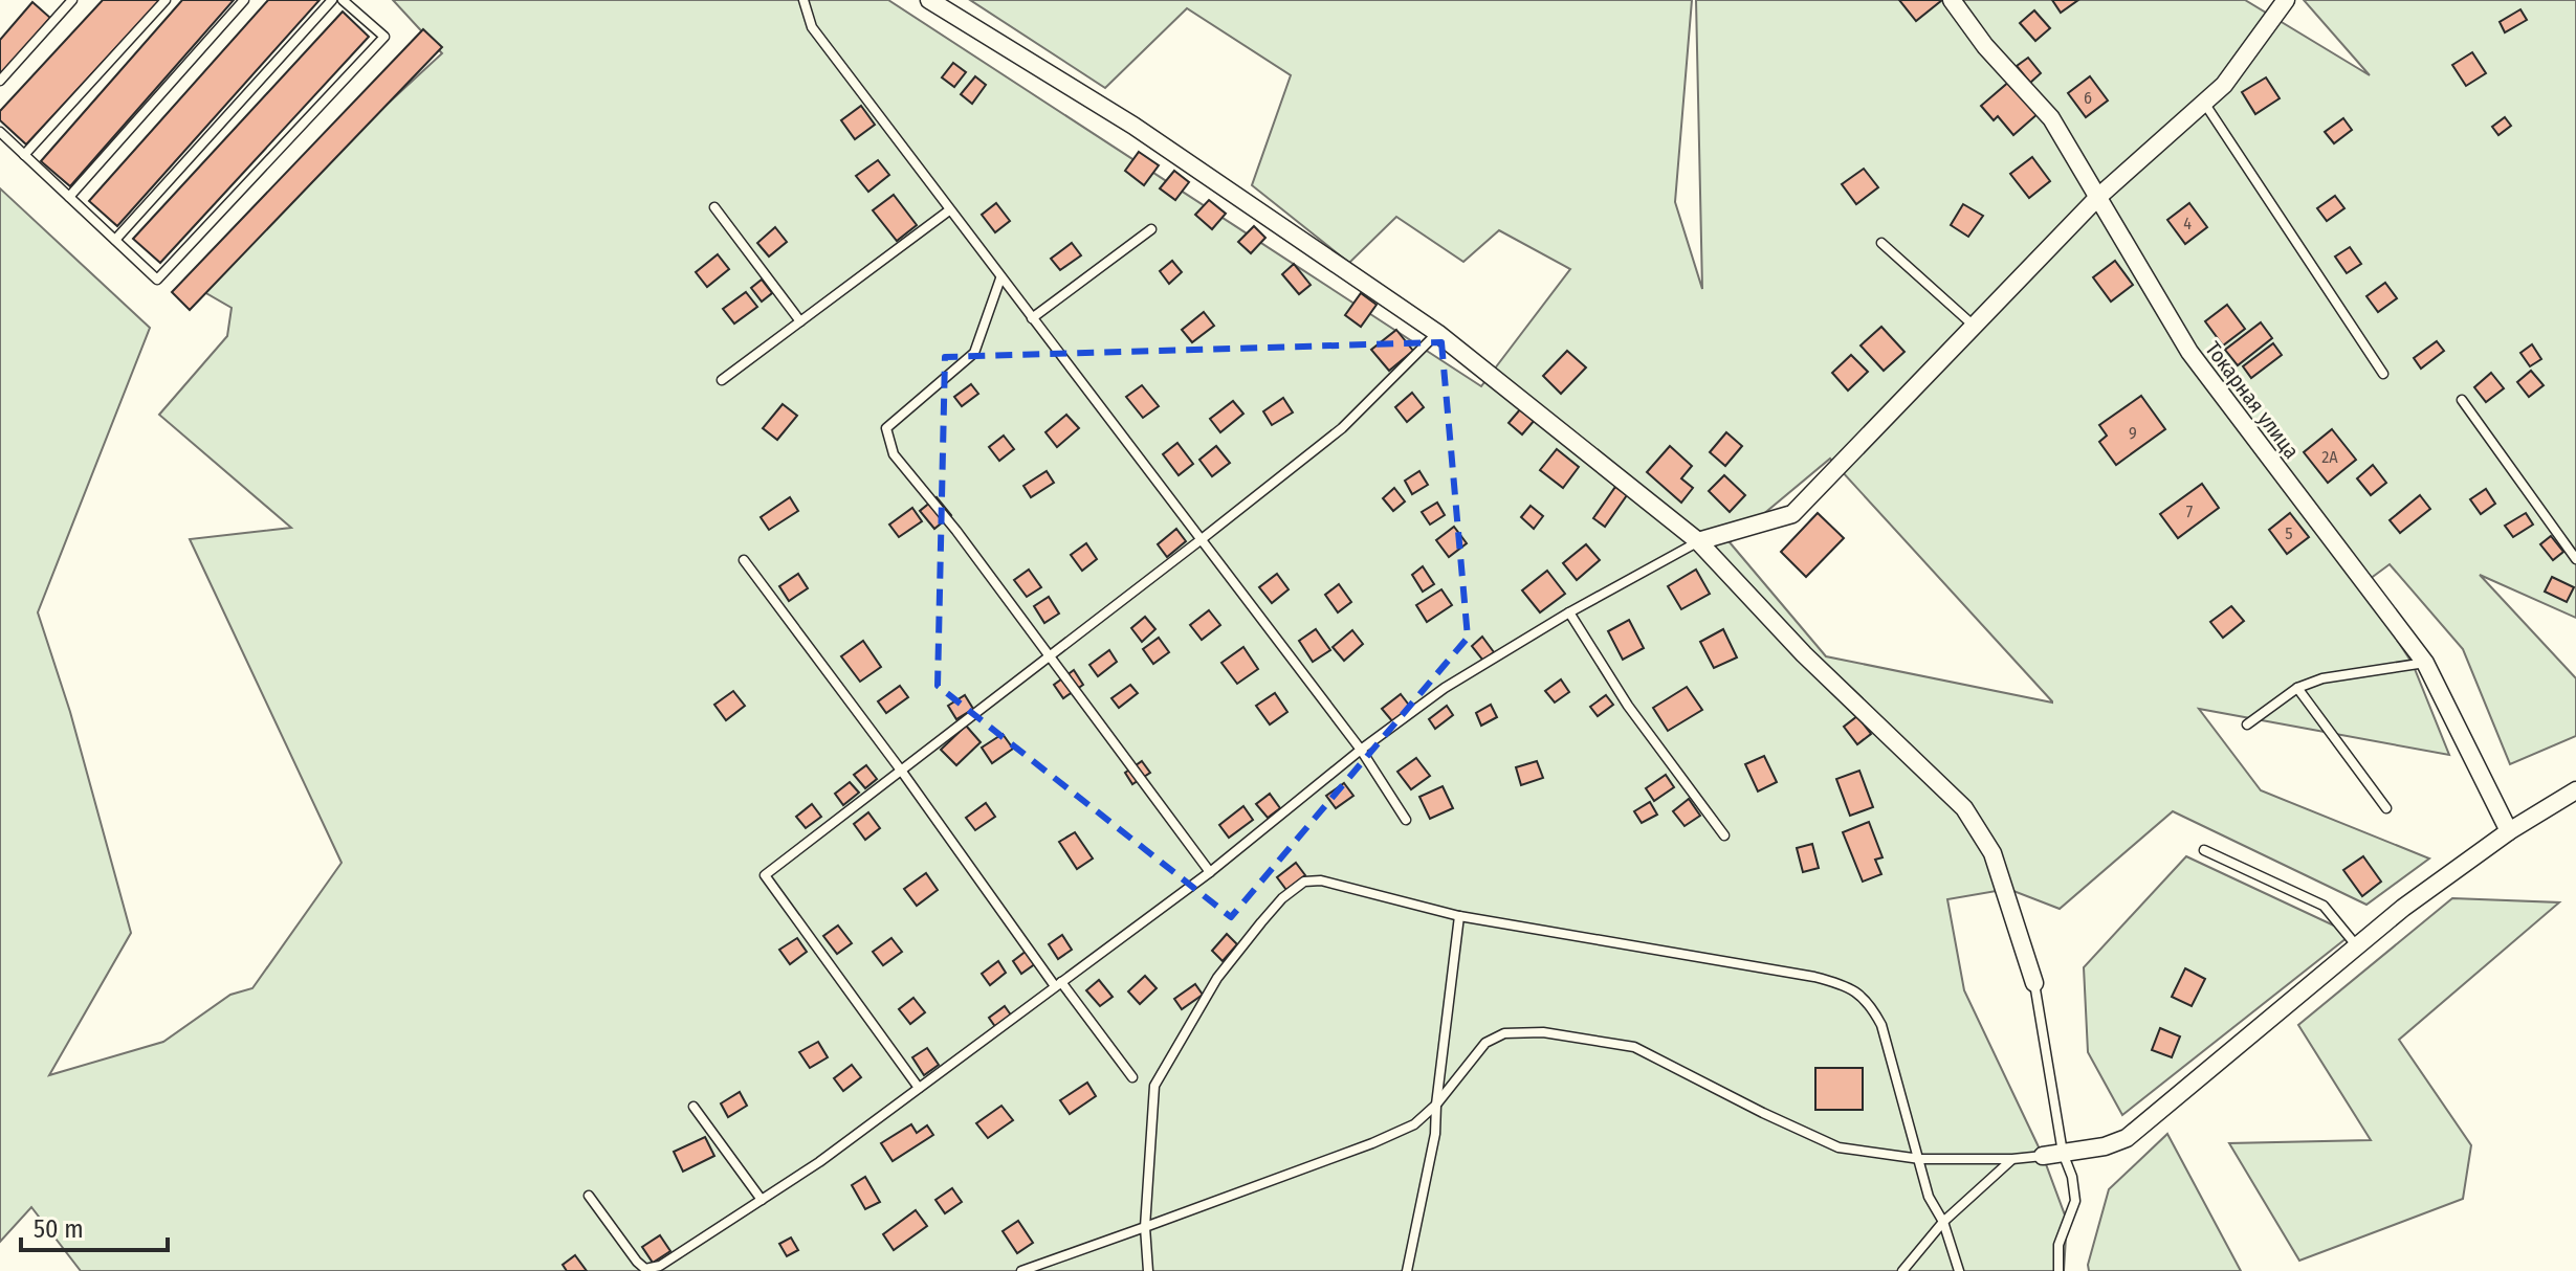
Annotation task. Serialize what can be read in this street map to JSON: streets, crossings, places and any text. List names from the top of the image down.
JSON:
{
  "streets": {
    "street": ["Токарная улица"]
  },
  "house_numbers": [
    "6",
    "4",
    "9",
    "2А",
    "7",
    "5"
  ],
  "scale_bar": "50 m"
}
